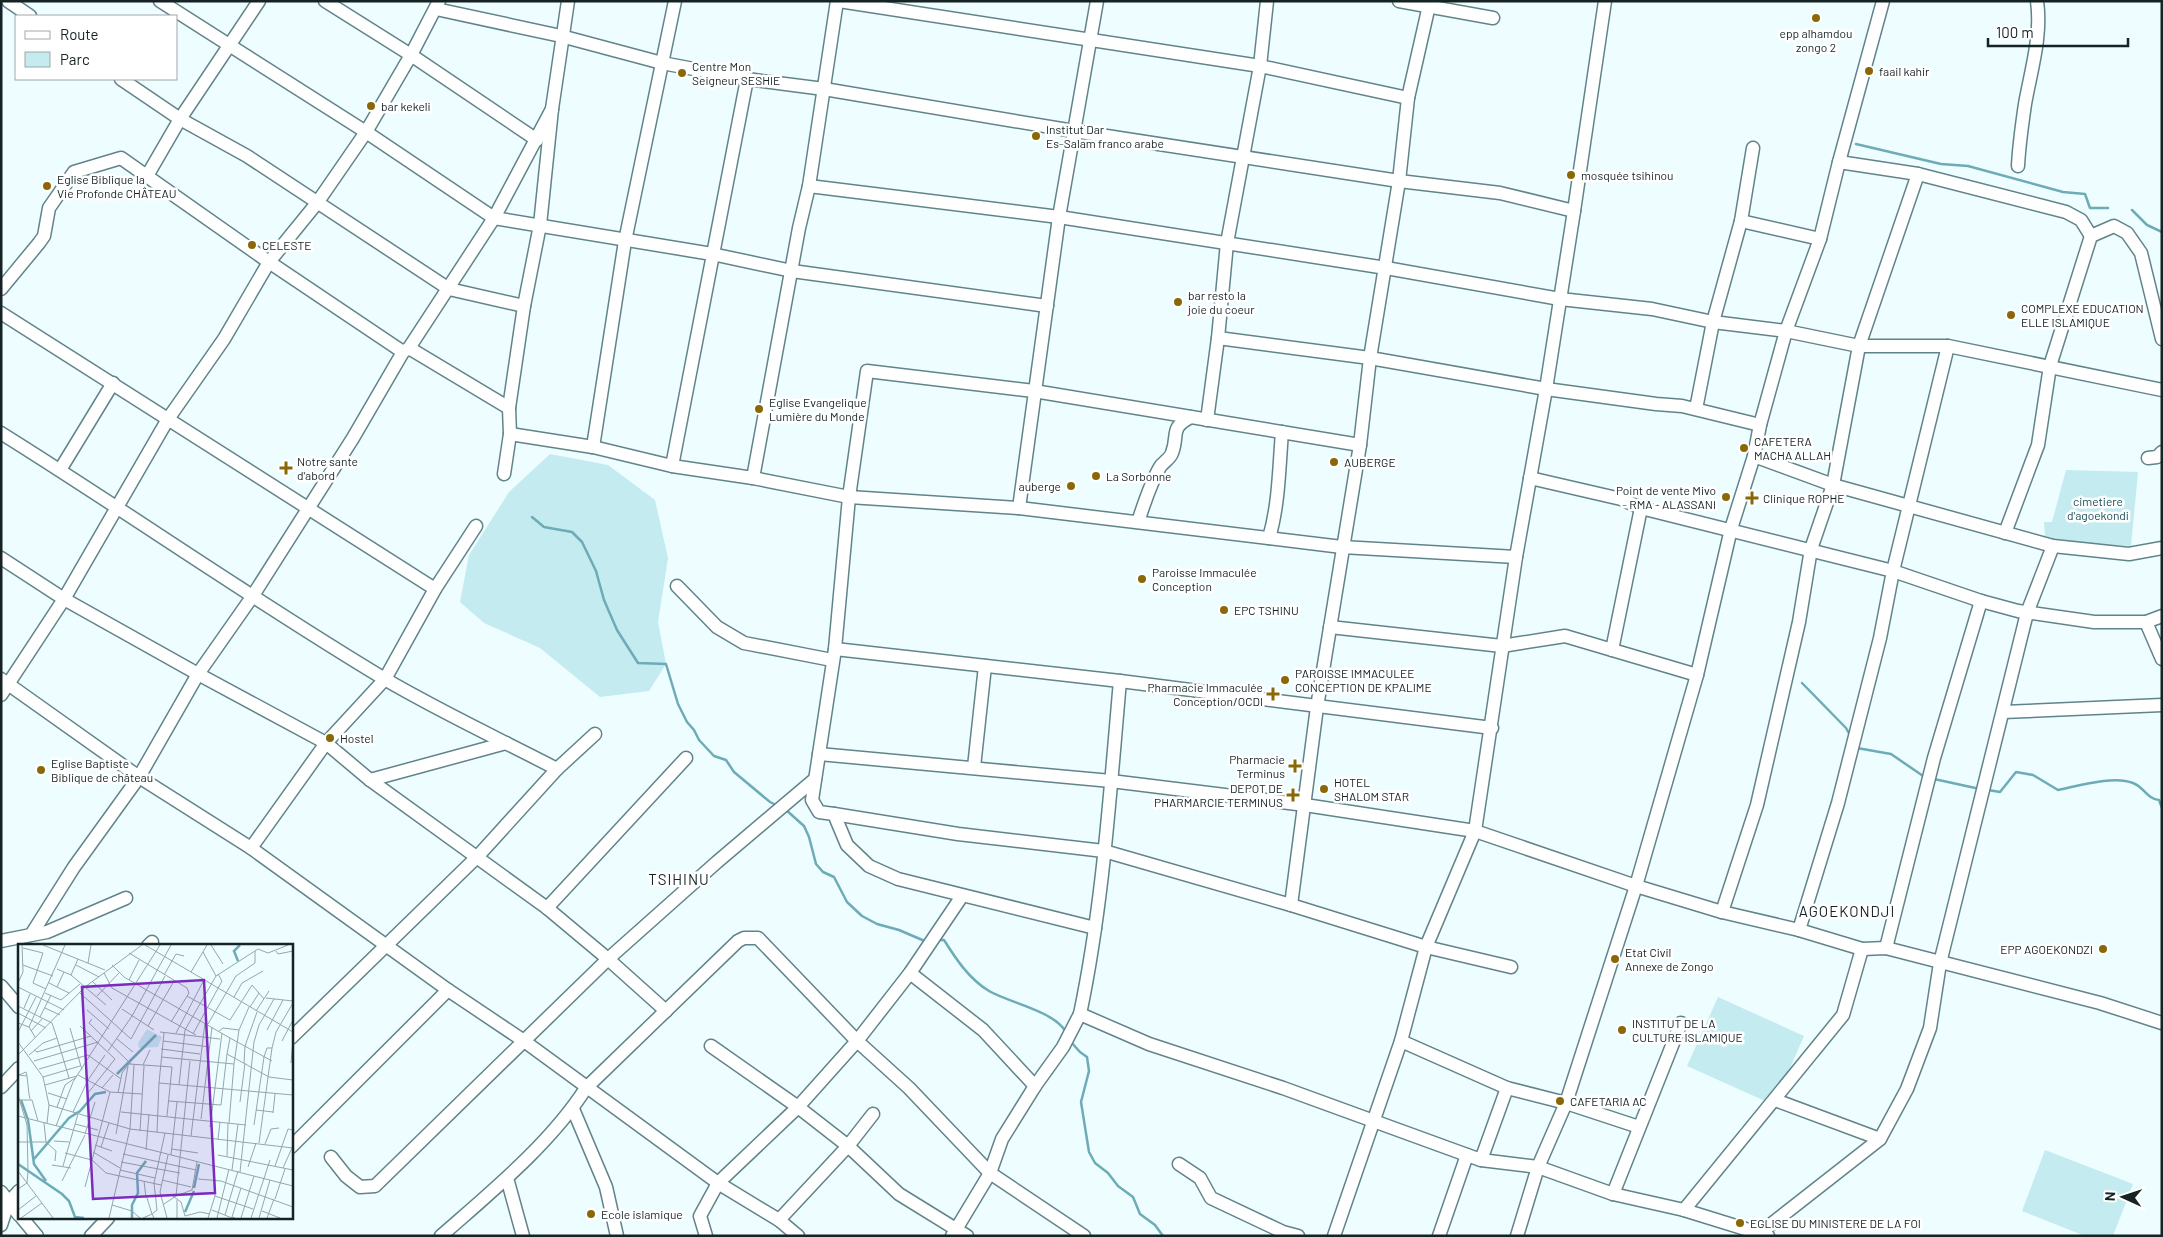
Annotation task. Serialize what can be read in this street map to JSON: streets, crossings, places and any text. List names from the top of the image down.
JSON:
{
  "districts": ["TSIHINU", "AGOEKONDJI"],
  "parks": ["cimetiere d'agoekondi"],
  "places": {
    "other": [
      "epp alhamdou zongo 2",
      "faail kahir",
      "Centre Mon Seigneur SESHIE",
      "bar kekeli",
      "Institut Dar Es-Salam franco arabe",
      "mosquée tsihinou",
      "Eglise Biblique la Vie Profonde CHÂTEAU",
      "CELESTE",
      "bar resto la joie du coeur",
      "COMPLEXE EDUCATION ELLE ISLAMIQUE",
      "Eglise Evangelique Lumière du Monde",
      "CAFETERA MACHA ALLAH",
      "AUBERGE",
      "La Sorbonne",
      "auberge",
      "Point de vente Mivo - RMA - ALASSANI",
      "Paroisse Immaculée Conception",
      "EPC TSHINU",
      "PAROISSE IMMACULEE CONCEPTION DE KPALIME",
      "Hostel",
      "Eglise Baptiste Biblique de château",
      "HOTEL SHALOM STAR",
      "EPP AGOEKONDZI",
      "Etat Civil Annexe de Zongo",
      "INSTITUT DE LA CULTURE ISLAMIQUE",
      "CAFETARIA AC",
      "Ecole islamique",
      "EGLISE DU MINISTERE DE LA FOI"
    ],
    "health": [
      "Notre sante d'abord",
      "Clinique ROPHE",
      "Pharmacie Immaculée Conception/OCDI",
      "Pharmacie Terminus",
      "DEPOT DE PHARMARCIE TERMINUS"
    ]
  },
  "legend": ["Route", "Parc"],
  "scale_bar": "100 m",
  "north": "left"
}
